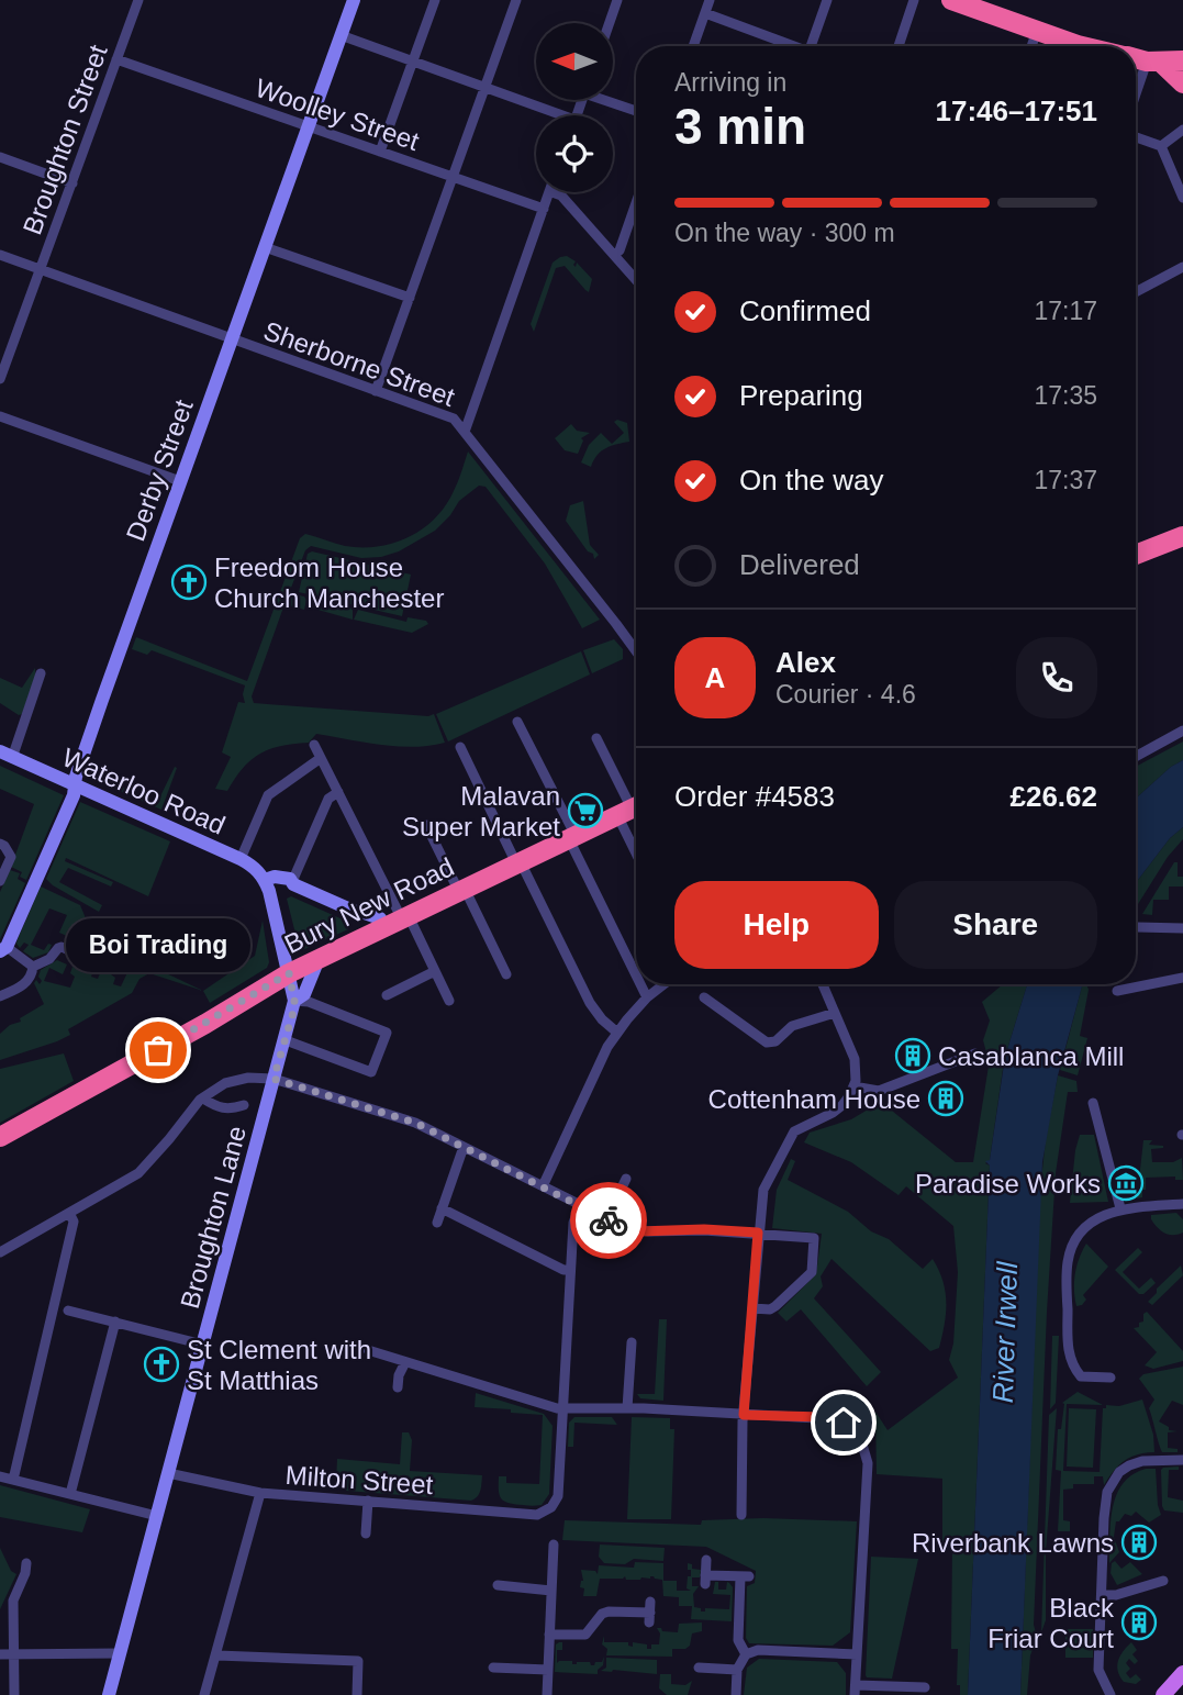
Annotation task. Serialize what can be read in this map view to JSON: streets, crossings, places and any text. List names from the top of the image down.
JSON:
{
  "streets": {
    "highway": ["Bury New Road"],
    "street": [
      "Woolley Street",
      "Broughton Street",
      "Sherborne Street",
      "Derby Street",
      "Waterloo Road",
      "Broughton Lane",
      "Milton Street"
    ]
  },
  "crossings": [
    ["Woolley Street", "Broughton Street"],
    ["Woolley Street", "Derby Street"],
    ["Broughton Street", "Sherborne Street"],
    ["Sherborne Street", "Derby Street"],
    ["Derby Street", "Waterloo Road"],
    ["Bury New Road", "Broughton Lane"],
    ["Broughton Lane", "Milton Street"]
  ],
  "water": ["River Irwell"],
  "places": {
    "church": ["Freedom House Church Manchester", "St Clement with St Matthias"],
    "supermarket": ["Malavan Super Market"],
    "other": ["Boi Trading"],
    "building": [
      "Casablanca Mill",
      "Cottenham House",
      "Riverbank Lawns",
      "Black Friar Court"
    ],
    "museum": ["Paradise Works"]
  },
  "north": "left",
  "page": {
    "heading": ["3 min", "Arriving in", "17:46–17:51"],
    "panel": [
      "Alex",
      "Courier · 4.6",
      "Order #4583",
      "£26.62"
    ],
    "bar": "On the way · 300 m",
    "list": [
      ["Confirmed", "17:17"],
      ["Preparing", "17:35"],
      ["On the way", "17:37"],
      "Delivered"
    ],
    "round": "A",
    "buttons": ["Help", "Share"],
    "bubble": "Boi Trading"
  }
}
